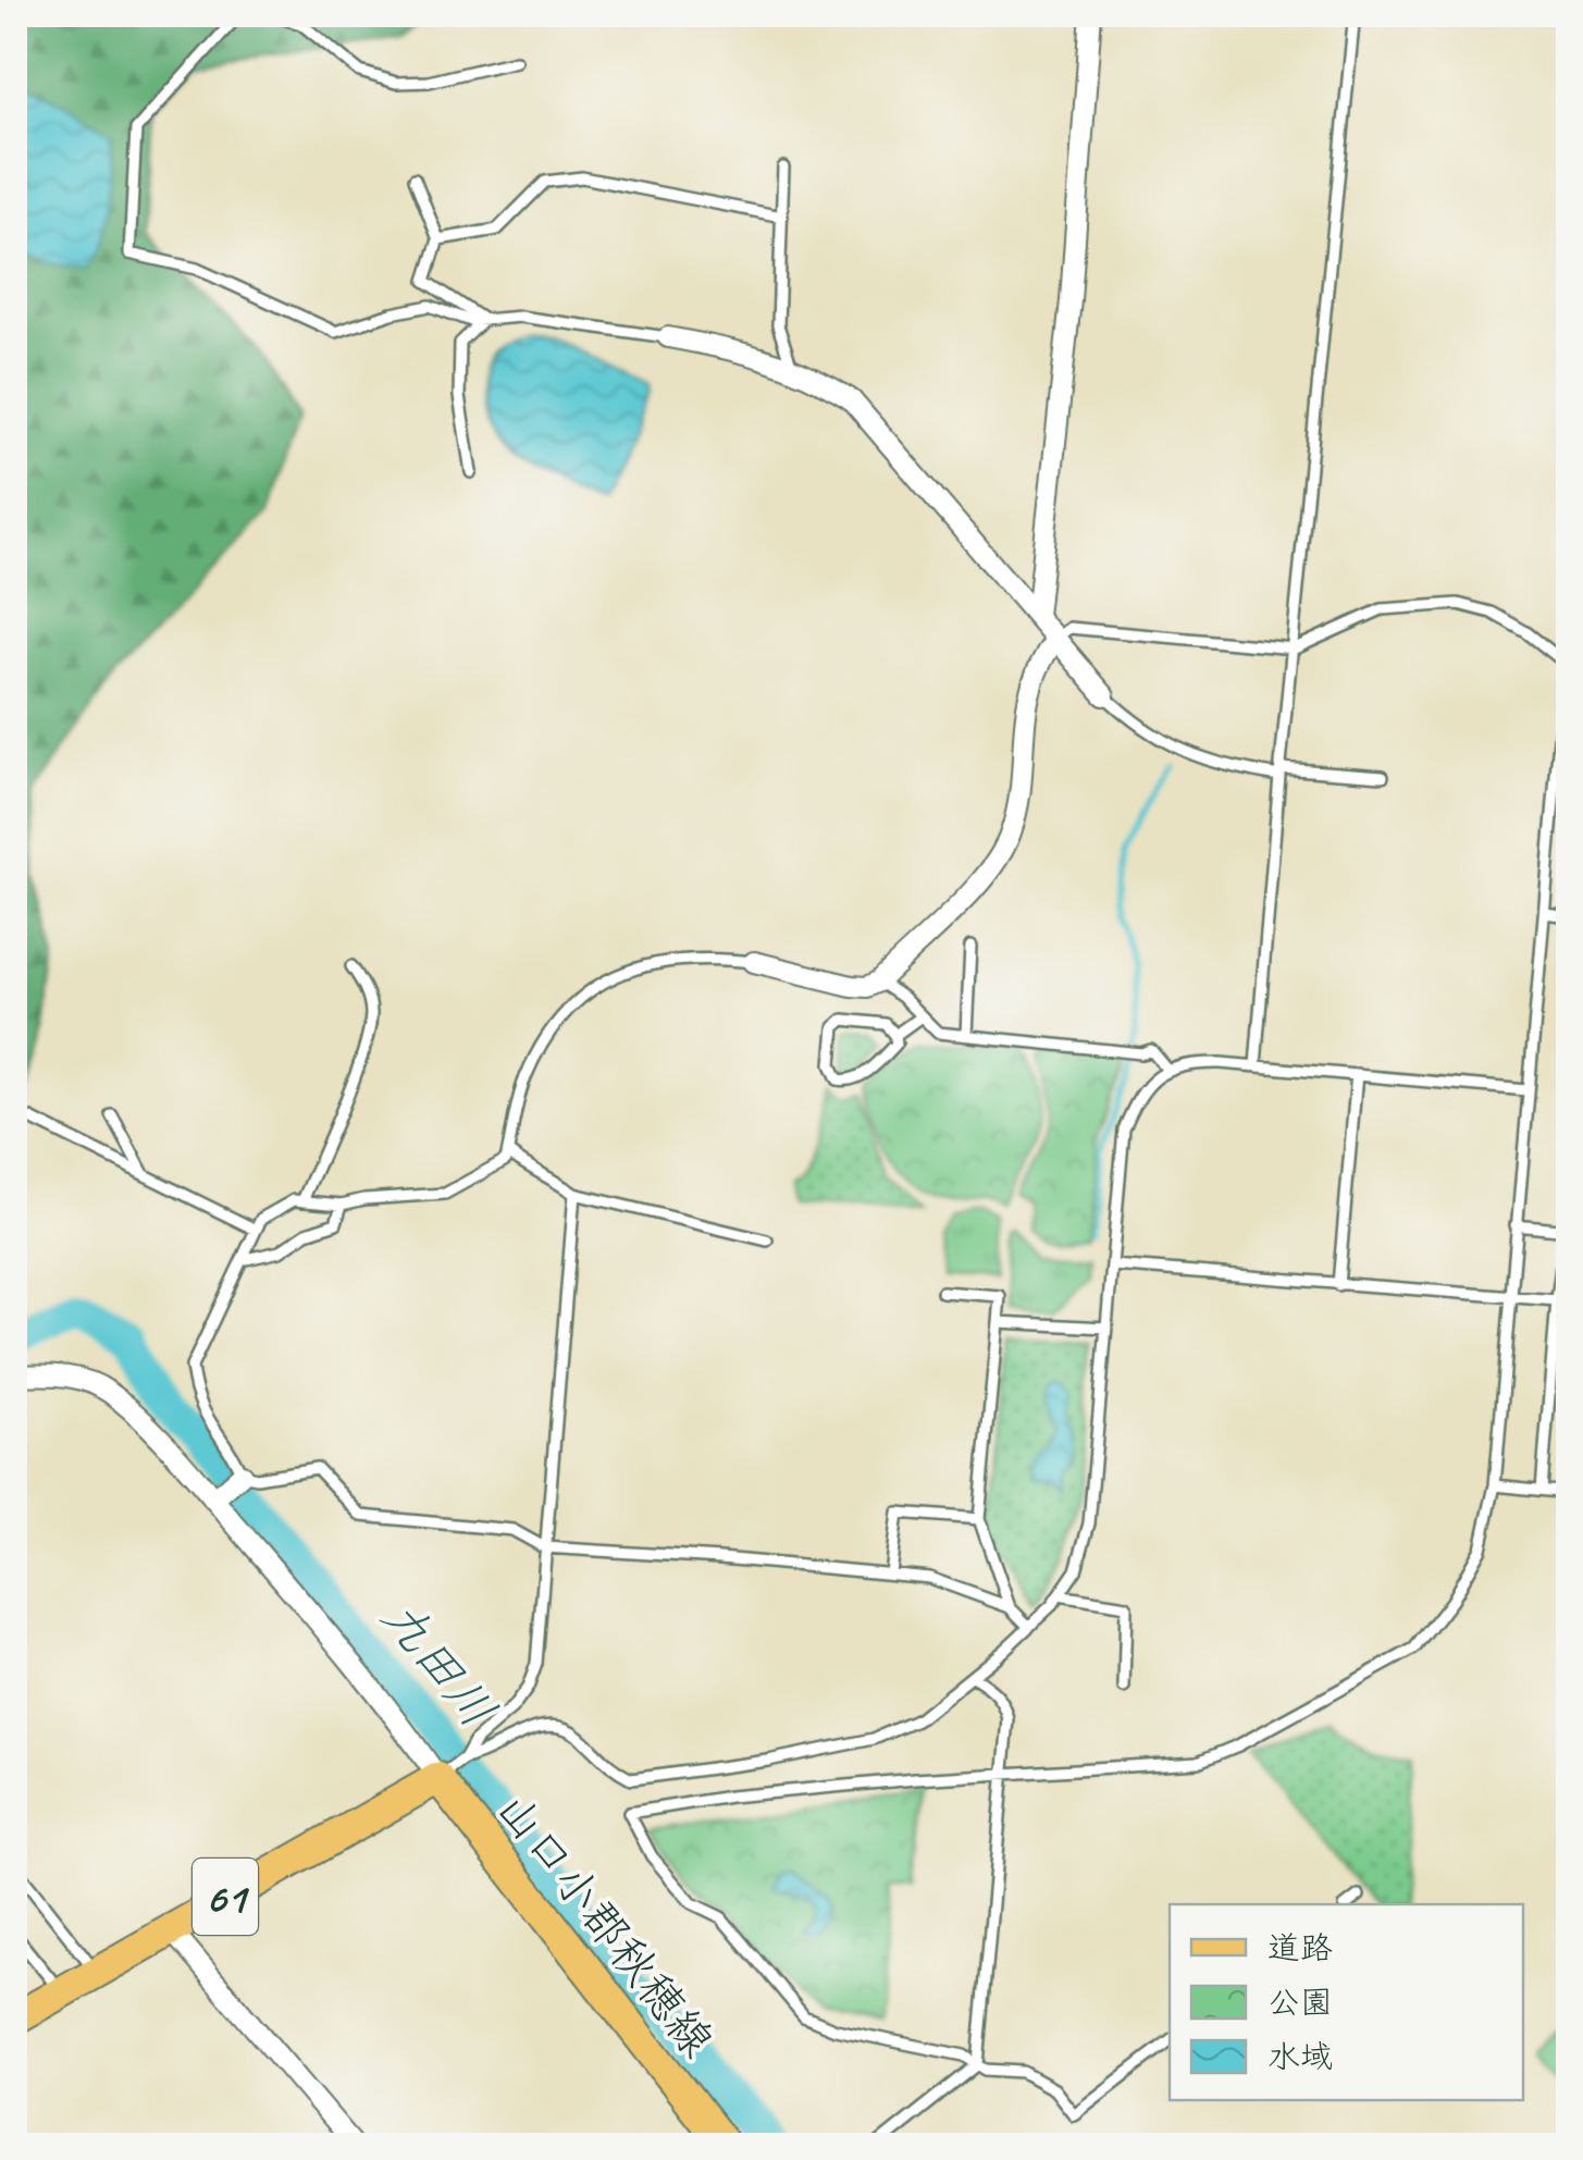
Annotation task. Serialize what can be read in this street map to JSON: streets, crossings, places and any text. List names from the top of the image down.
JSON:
{
  "streets": {
    "main road": ["61", "山口小郡秋穂線"]
  },
  "water": ["九田川"],
  "legend": ["道路", "公園", "水域"]
}
